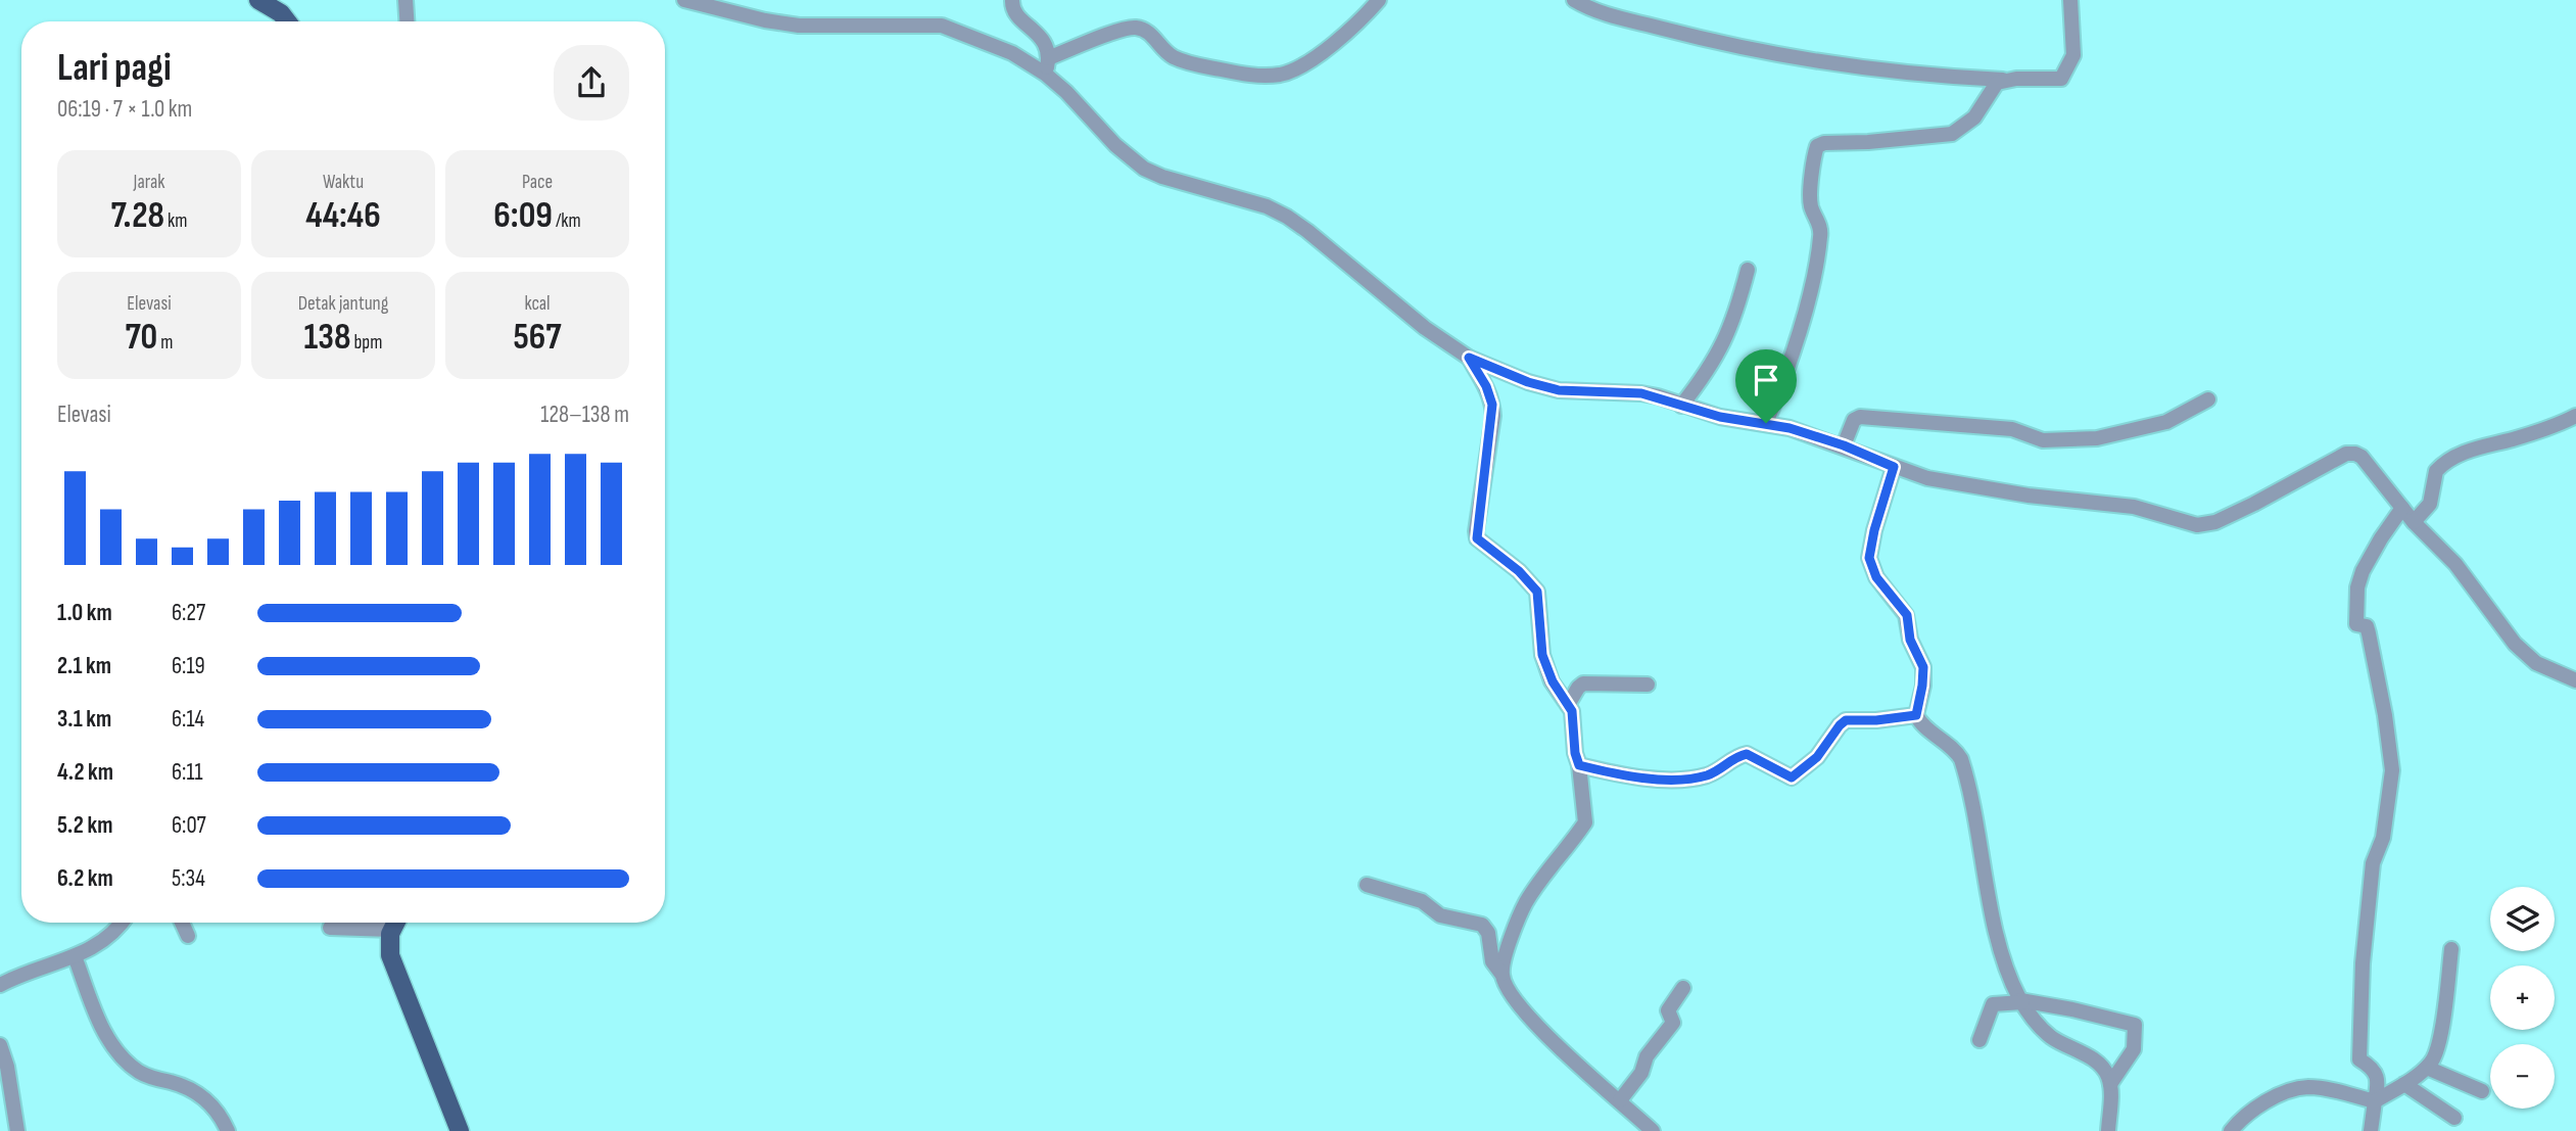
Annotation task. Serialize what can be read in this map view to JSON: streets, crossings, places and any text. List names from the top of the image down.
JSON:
{
  "page": {
    "heading": ["Lari pagi", "06:19 · 7 × 1.0 km"],
    "stats": [
      ["Jarak", "7.28 km"],
      ["Waktu", "44:46"],
      ["Pace", "6:09 /km"],
      ["Elevasi", "70 m"],
      ["Detak jantung", "138 bpm"],
      ["kcal", "567"]
    ],
    "chart": ["Elevasi", "128–138 m"],
    "list": [
      {
        "name": "1.0 km",
        "note": "6:27"
      },
      {
        "name": "2.1 km",
        "note": "6:19"
      },
      {
        "name": "3.1 km",
        "note": "6:14"
      },
      {
        "name": "4.2 km",
        "note": "6:11"
      },
      {
        "name": "5.2 km",
        "note": "6:07"
      },
      {
        "name": "6.2 km",
        "note": "5:34"
      }
    ],
    "map_buttons": ["+", "−"]
  }
}
